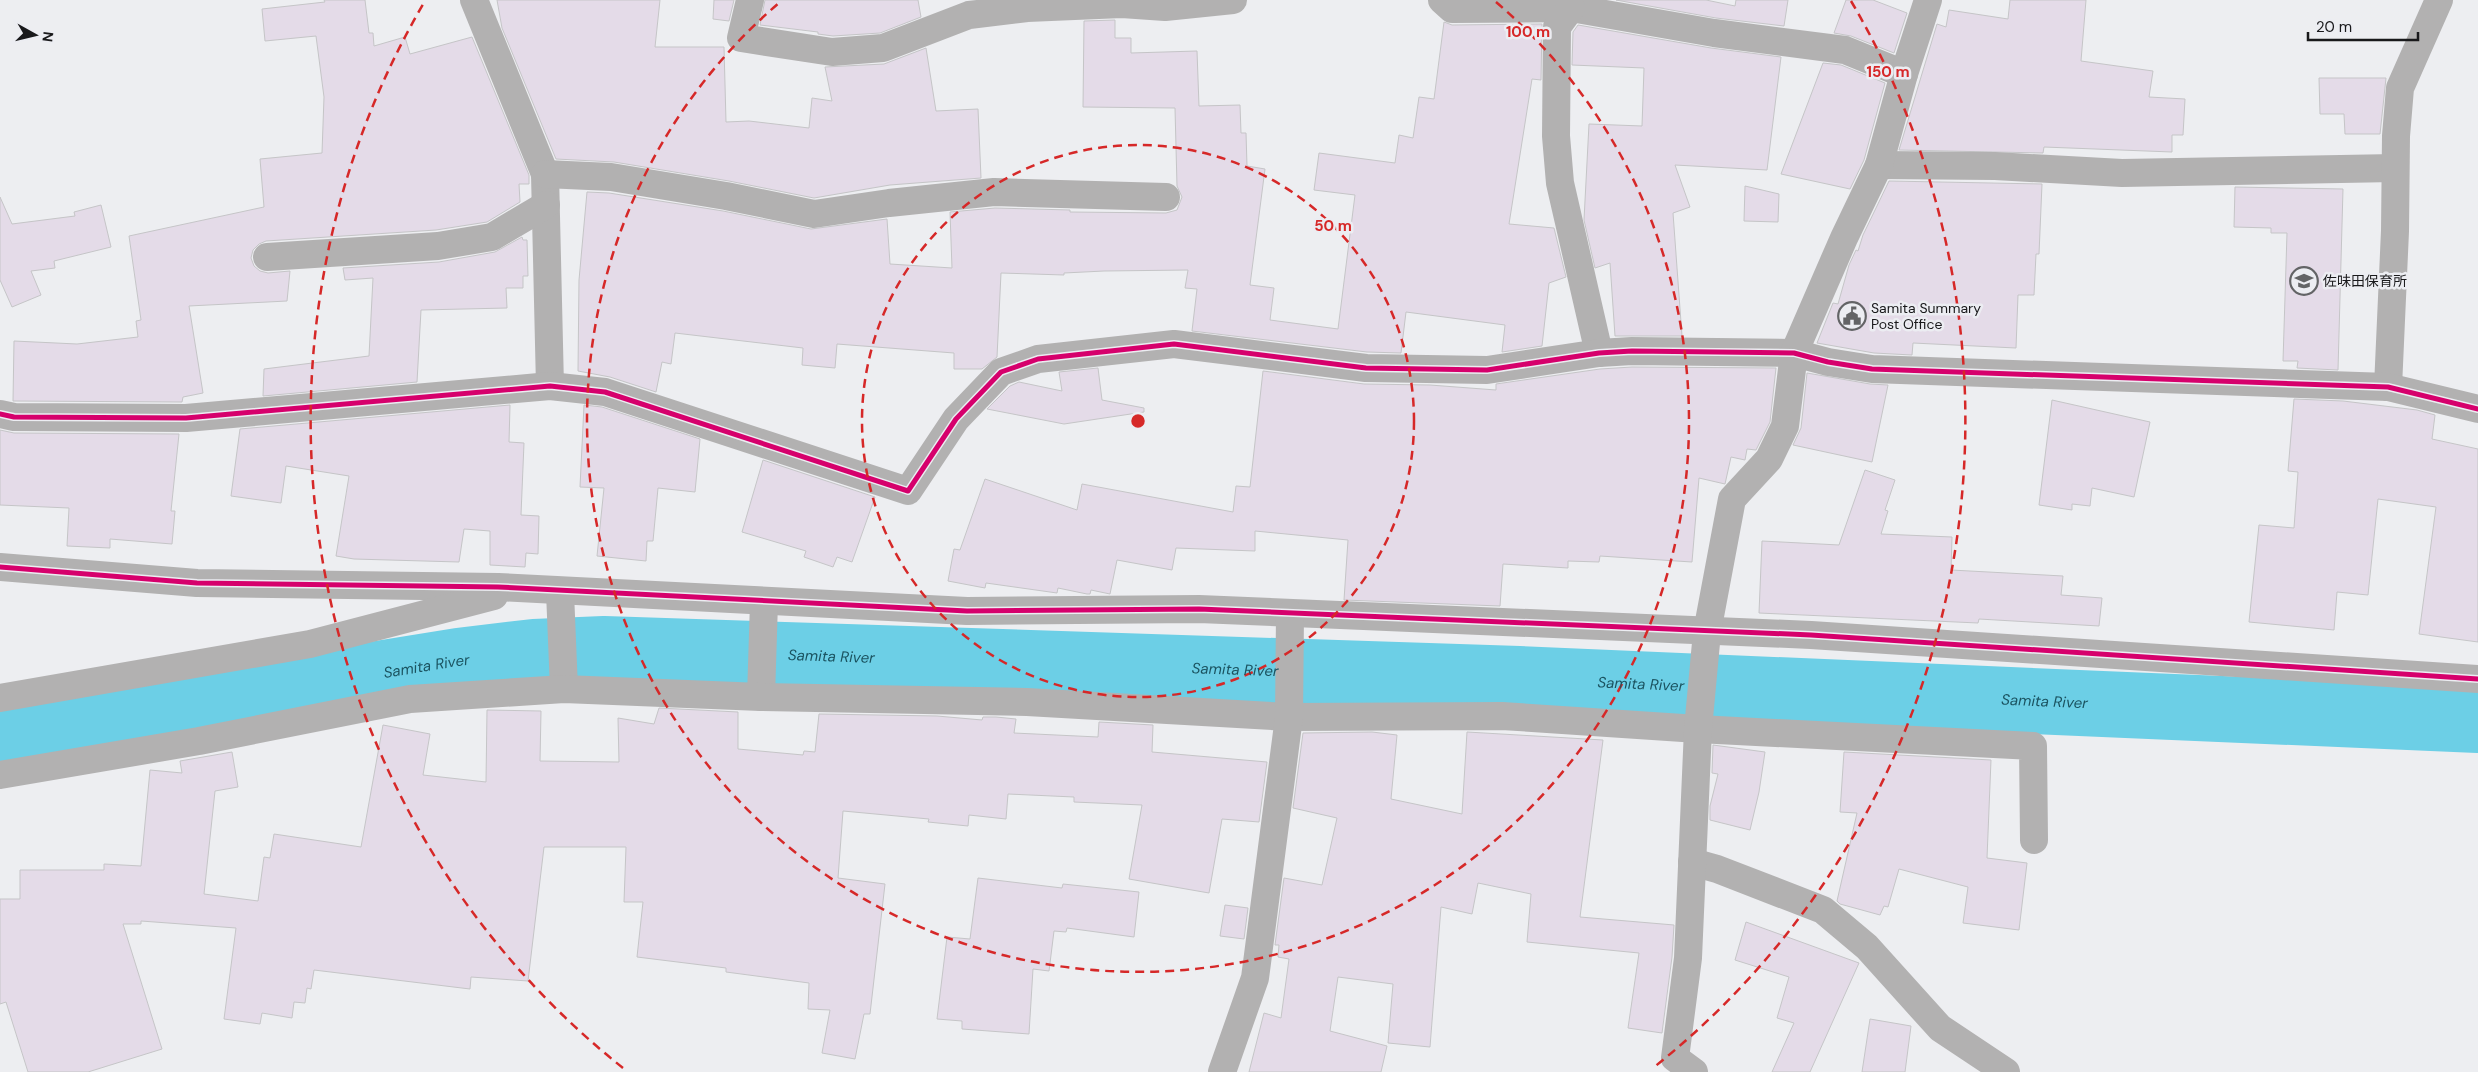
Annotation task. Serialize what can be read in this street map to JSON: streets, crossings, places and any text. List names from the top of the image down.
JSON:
{
  "water": ["Samita River"],
  "places": {
    "school or university": ["佐味田保育所"],
    "public building": ["Samita Summary Post Office"]
  },
  "scale_bar": "20 m",
  "north": "right",
  "rings": ["100 m", "150 m", "50 m"]
}
